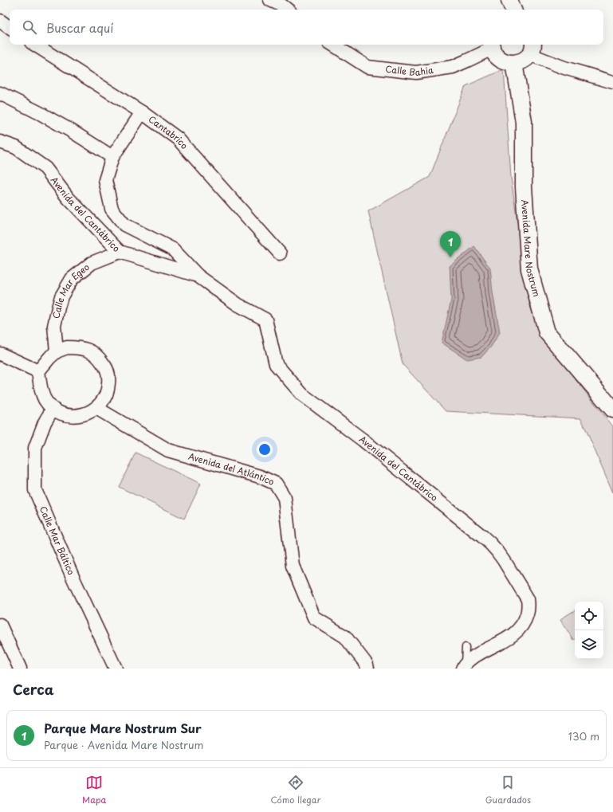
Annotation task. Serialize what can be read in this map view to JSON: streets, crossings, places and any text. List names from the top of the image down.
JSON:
{
  "streets": {
    "street": [
      "Calle Bahia",
      "Cantabrico",
      "Avenida del Cantábrico",
      "Avenida Mare Nostrum",
      "Calle Mar Egeo",
      "Avenida del Atlántico",
      "Calle Mar Báltico"
    ]
  },
  "crossings": [
    ["Cantabrico", "Avenida del Cantábrico"],
    ["Avenida del Cantábrico", "Calle Mar Egeo"],
    ["Calle Mar Egeo", "Avenida del Atlántico"],
    ["Calle Mar Egeo", "Calle Mar Báltico"],
    ["Avenida del Atlántico", "Calle Mar Báltico"]
  ],
  "page": {
    "search": "Buscar aquí",
    "pins": "1",
    "heading": "Cerca",
    "list": [
      {
        "mark": "1",
        "name": "Parque Mare Nostrum Sur",
        "note": "Parque · Avenida Mare Nostrum",
        "value": "130 m"
      }
    ],
    "nav": ["Mapa", "Cómo llegar", "Guardados"]
  }
}
